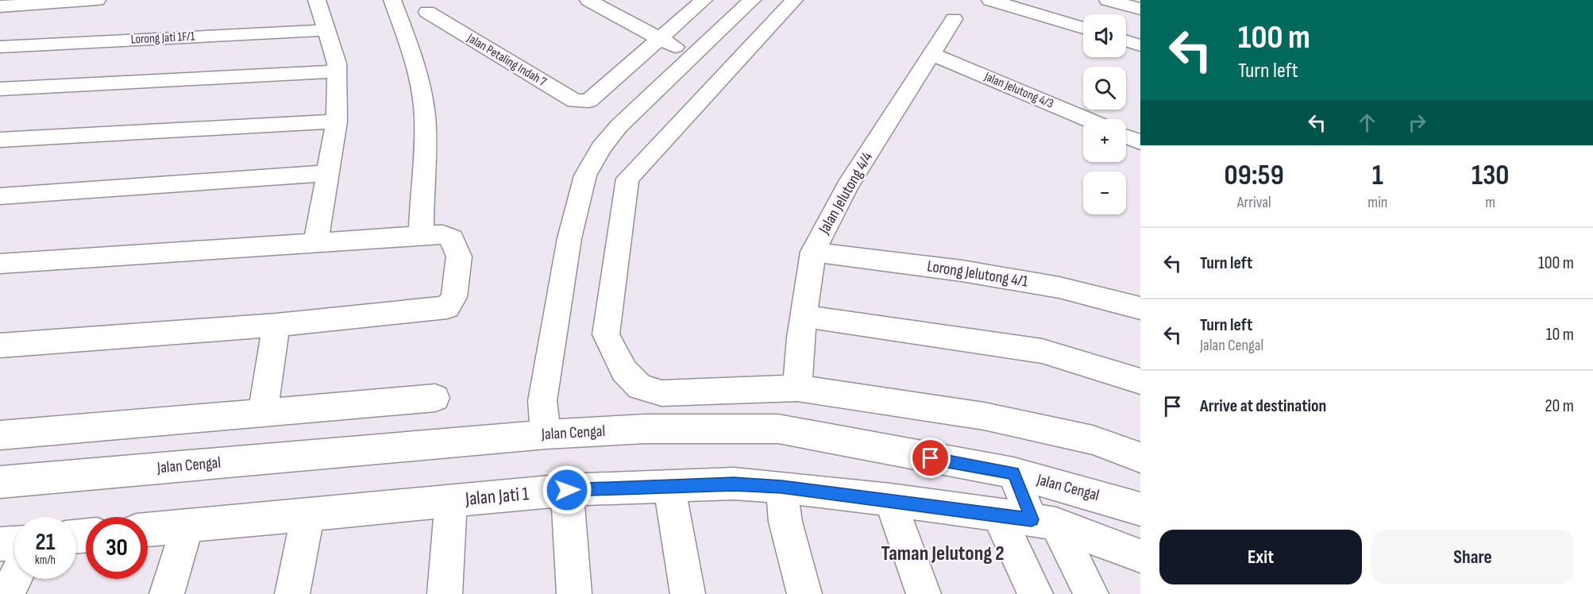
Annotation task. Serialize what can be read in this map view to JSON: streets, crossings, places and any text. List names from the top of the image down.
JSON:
{
  "streets": {
    "street": [
      "Lorong Jati 1F/1",
      "Jalan Petaling Indah 7",
      "Jalan Jelutong 4/3",
      "Jalan Jelutong 4/4",
      "Lorong Jelutong 4/1",
      "Jalan Cengal",
      "Jalan Jati 1"
    ]
  },
  "crossings": [
    ["Jalan Jelutong 4/3", "Jalan Jelutong 4/4"],
    ["Jalan Jelutong 4/4", "Lorong Jelutong 4/1"]
  ],
  "districts": ["Taman Jelutong 2"],
  "page": {
    "turn": ["100 m", "Turn left"],
    "map_buttons": ["+", "−"],
    "eta": [
      "09:59",
      "Arrival",
      "1",
      "min",
      "130",
      "m"
    ],
    "list": [
      {
        "name": "Turn left",
        "value": "100 m"
      },
      {
        "name": "Turn left",
        "note": "Jalan Cengal",
        "value": "10 m"
      },
      {
        "name": "Arrive at destination",
        "value": "20 m"
      }
    ],
    "speed": "21 km/h",
    "limit": "30",
    "buttons": ["Exit", "Share"]
  }
}
